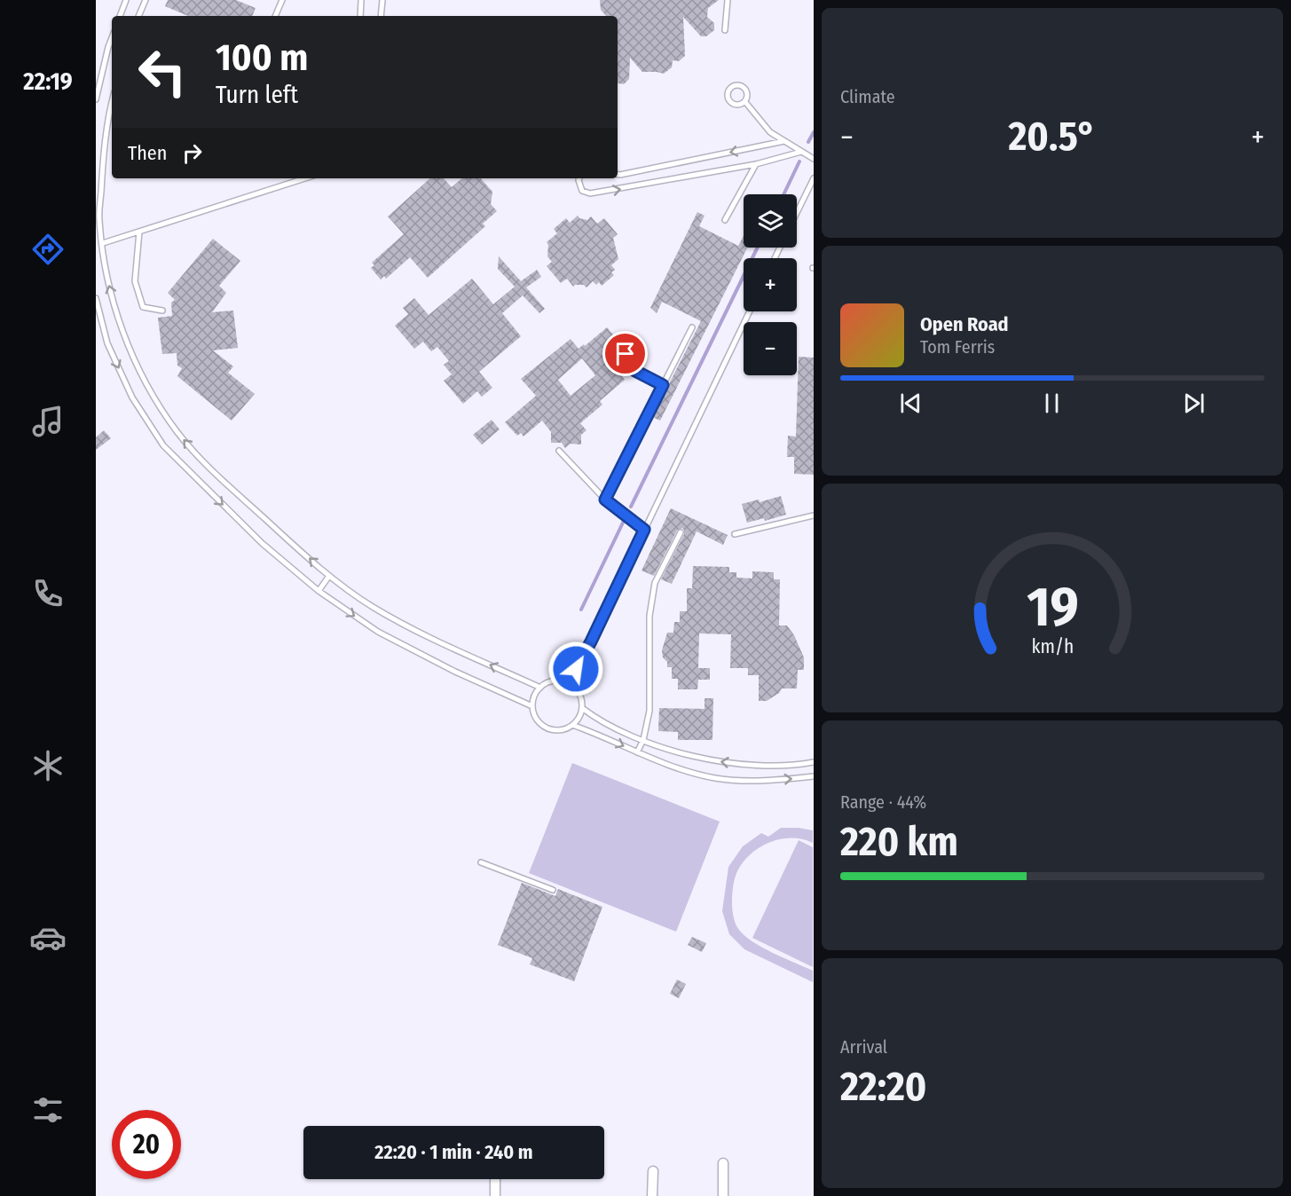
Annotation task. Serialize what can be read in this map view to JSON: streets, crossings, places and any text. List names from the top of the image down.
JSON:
{
  "page": {
    "tabs": "22:19",
    "tile": [
      "Climate",
      ["Range · 44%", "220 km"],
      ["Arrival", "22:20"]
    ],
    "turn": ["100 m", "Turn left"],
    "heat": ["−", "20.5°", "+"],
    "then": "Then",
    "map_buttons": ["+", "−"],
    "song": ["Open Road", "Tom Ferris"],
    "limit": "20",
    "trip": "22:20 · 1 min · 240 m",
    "gauge": ["19", "km/h"]
  }
}
